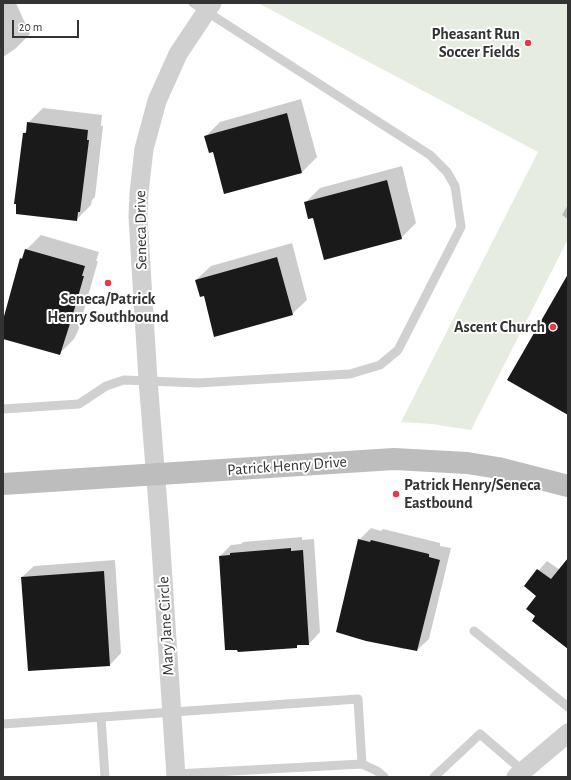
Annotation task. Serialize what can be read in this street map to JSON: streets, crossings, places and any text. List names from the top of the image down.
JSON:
{
  "streets": {
    "main road": ["Patrick Henry Drive"],
    "street": ["Seneca Drive", "Mary Jane Circle"]
  },
  "crossings": [
    ["Seneca Drive", "Patrick Henry Drive"],
    ["Seneca Drive", "Mary Jane Circle"],
    ["Patrick Henry Drive", "Mary Jane Circle"]
  ],
  "places": [
    "Pheasant Run Soccer Fields",
    "Seneca/Patrick Henry Southbound",
    "Ascent Church",
    "Patrick Henry/Seneca Eastbound"
  ],
  "scale_bar": "20 m"
}
